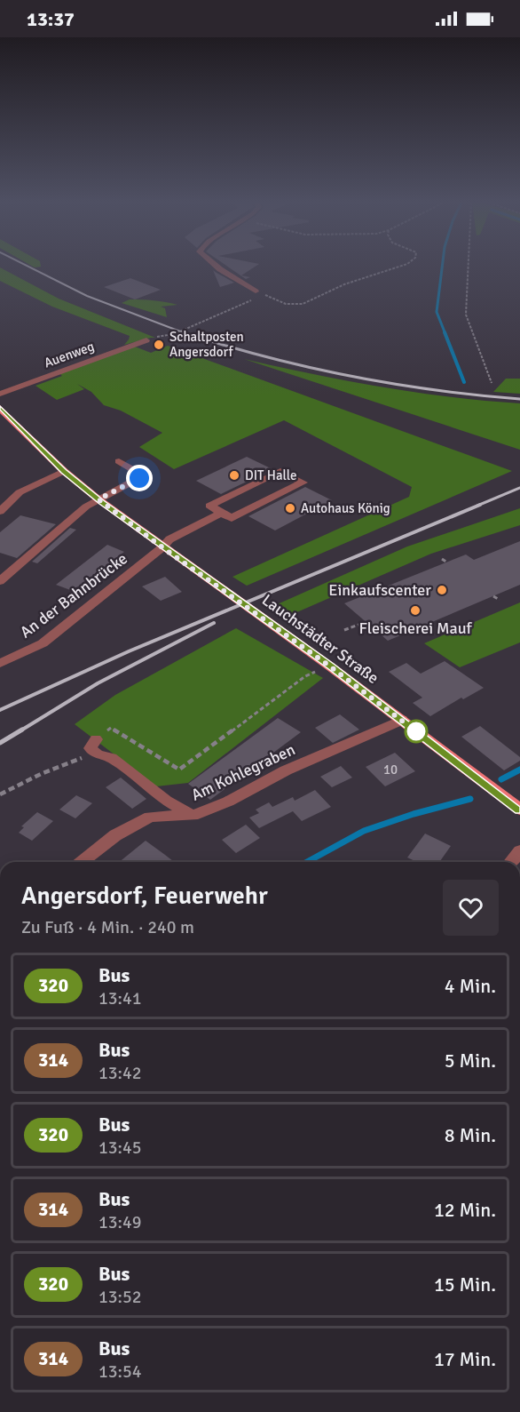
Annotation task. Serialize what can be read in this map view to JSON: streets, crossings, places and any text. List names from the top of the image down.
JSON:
{
  "streets": {
    "main road": ["Lauchstädter Straße"],
    "street": ["Auenweg", "An der Bahnbrücke", "Am Kohlegraben"]
  },
  "crossings": [
    ["An der Bahnbrücke", "Lauchstädter Straße"],
    ["Lauchstädter Straße", "Am Kohlegraben"]
  ],
  "places": [
    "Schaltposten Angersdorf",
    "DIT Halle",
    "Autohaus König",
    "Einkaufscenter",
    "Fleischerei Mauf"
  ],
  "lines": ["bus line 320"],
  "house_numbers": ["10"],
  "page": {
    "status": "13:37",
    "heading": ["Angersdorf, Feuerwehr", "Zu Fuß · 4 Min. · 240 m"],
    "list": [
      {
        "mark": "320",
        "name": "Bus",
        "note": "13:41",
        "value": "4 Min."
      },
      {
        "mark": "314",
        "name": "Bus",
        "note": "13:42",
        "value": "5 Min."
      },
      {
        "mark": "320",
        "name": "Bus",
        "note": "13:45",
        "value": "8 Min."
      },
      {
        "mark": "314",
        "name": "Bus",
        "note": "13:49",
        "value": "12 Min."
      },
      {
        "mark": "320",
        "name": "Bus",
        "note": "13:52",
        "value": "15 Min."
      },
      {
        "mark": "314",
        "name": "Bus",
        "note": "13:54",
        "value": "17 Min."
      }
    ]
  }
}
